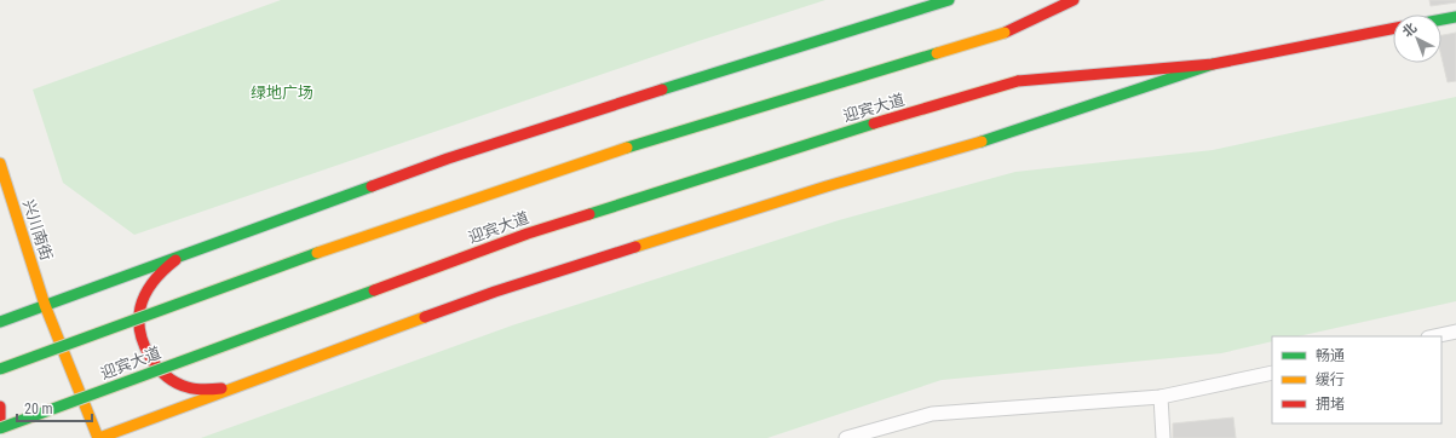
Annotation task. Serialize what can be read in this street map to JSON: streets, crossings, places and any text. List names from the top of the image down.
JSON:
{
  "streets": {
    "main road": ["迎宾大道", "兴川南街"]
  },
  "parks": ["绿地广场"],
  "legend": ["畅通", "缓行", "拥堵"],
  "scale_bar": "20 m",
  "north": "top left"
}
